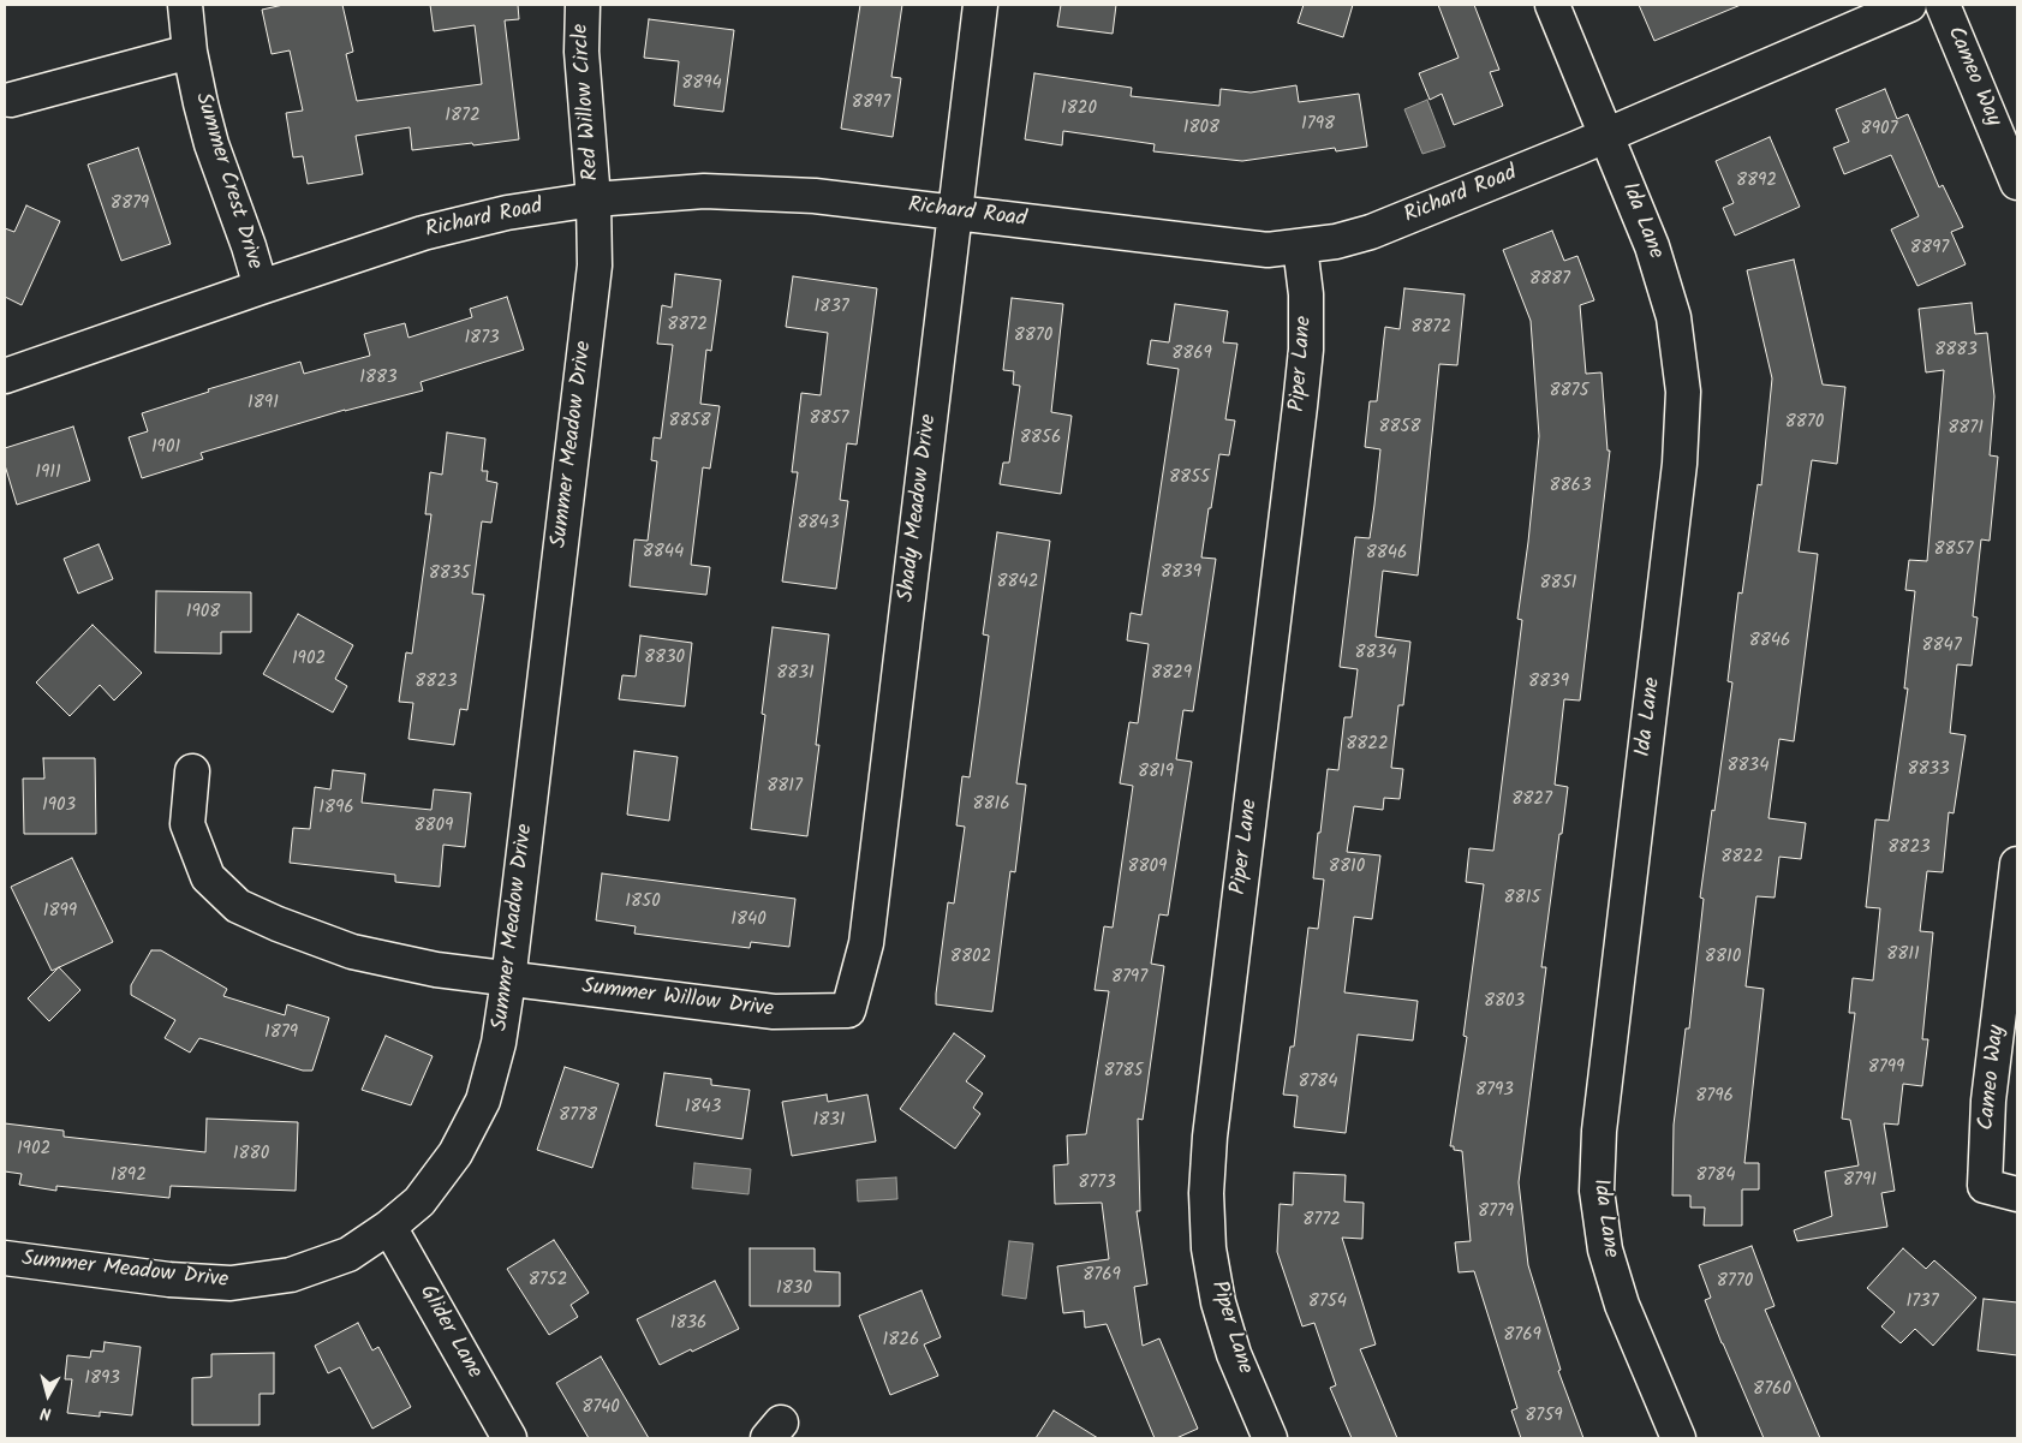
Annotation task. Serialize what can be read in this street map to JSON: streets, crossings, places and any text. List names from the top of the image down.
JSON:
{
  "streets": {
    "street": [
      "Cameo Way",
      "Red Willow Circle",
      "Summer Crest Drive",
      "Richard Road",
      "Ida Lane",
      "Piper Lane",
      "Summer Meadow Drive",
      "Shady Meadow Drive",
      "Summer Willow Drive",
      "Glider Lane"
    ]
  },
  "crossings": [
    ["Red Willow Circle", "Richard Road"],
    ["Red Willow Circle", "Summer Meadow Drive"],
    ["Summer Crest Drive", "Richard Road"],
    ["Richard Road", "Ida Lane"],
    ["Richard Road", "Piper Lane"],
    ["Richard Road", "Summer Meadow Drive"],
    ["Richard Road", "Shady Meadow Drive"],
    ["Summer Meadow Drive", "Summer Willow Drive"],
    ["Summer Meadow Drive", "Glider Lane"],
    ["Shady Meadow Drive", "Summer Willow Drive"]
  ],
  "house_numbers": [
    "8894",
    "8897",
    "1820",
    "1872",
    "1798",
    "1808",
    "8907",
    "8892",
    "8879",
    "8897",
    "8887",
    "1837",
    "8872",
    "8872",
    "8870",
    "1873",
    "8883",
    "8869",
    "1883",
    "8875",
    "1891",
    "8857",
    "8858",
    "8870",
    "8858",
    "8871",
    "8856",
    "1901",
    "1911",
    "8855",
    "8863",
    "8843",
    "8857",
    "8844",
    "8846",
    "8839",
    "8835",
    "8842",
    "8851",
    "1908",
    "8846",
    "8847",
    "8834",
    "8830",
    "1902",
    "8831",
    "8829",
    "8823",
    "8839",
    "8822",
    "8834",
    "8833",
    "8819",
    "8817",
    "8827",
    "8816",
    "1903",
    "1896",
    "8809",
    "8823",
    "8822",
    "8809",
    "8810",
    "8815",
    "1850",
    "1899",
    "1840",
    "8811",
    "8802",
    "8810",
    "8797",
    "8803",
    "1879",
    "8799",
    "8785",
    "8784",
    "8793",
    "8796",
    "1843",
    "8778",
    "1831",
    "1902",
    "1880",
    "1892",
    "8784",
    "8791",
    "8773",
    "8779",
    "8772",
    "8769",
    "8752",
    "8770",
    "1830",
    "8754",
    "1737",
    "1836",
    "8769",
    "1826",
    "1893",
    "8760",
    "8740",
    "8759"
  ],
  "north": "bottom"
}
